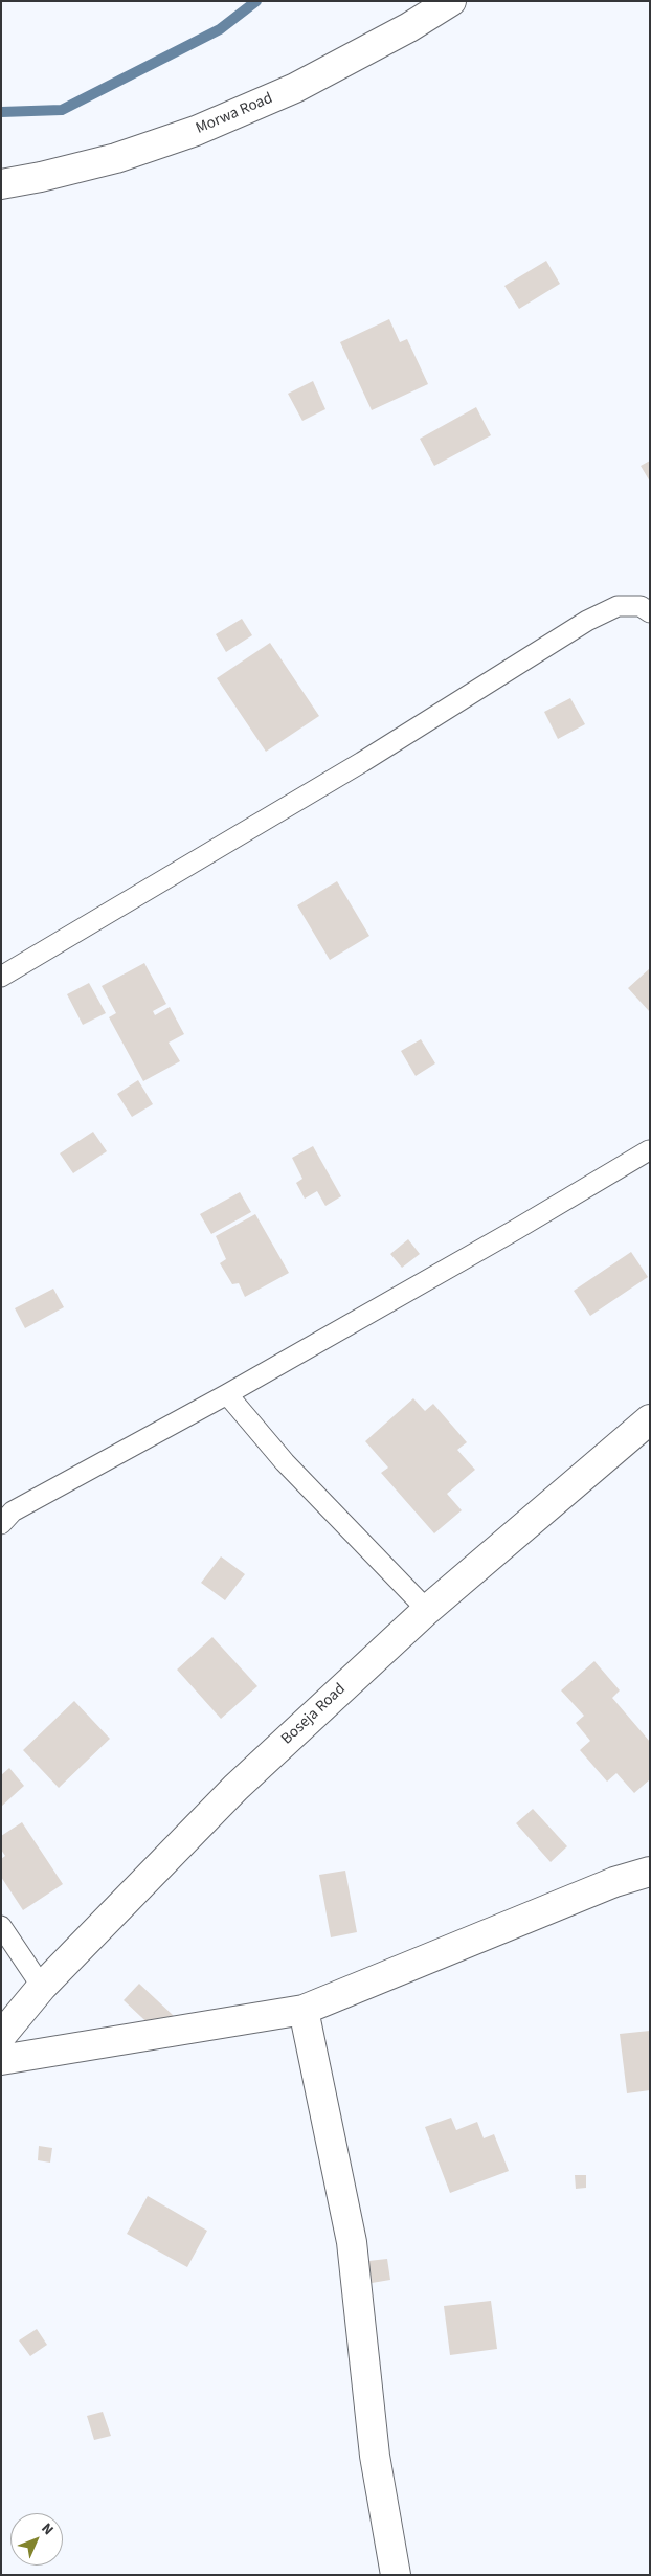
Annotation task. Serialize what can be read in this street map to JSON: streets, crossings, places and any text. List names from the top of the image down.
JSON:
{
  "streets": {
    "street": ["Morwa Road", "Boseja Road"]
  },
  "north": "top right"
}
